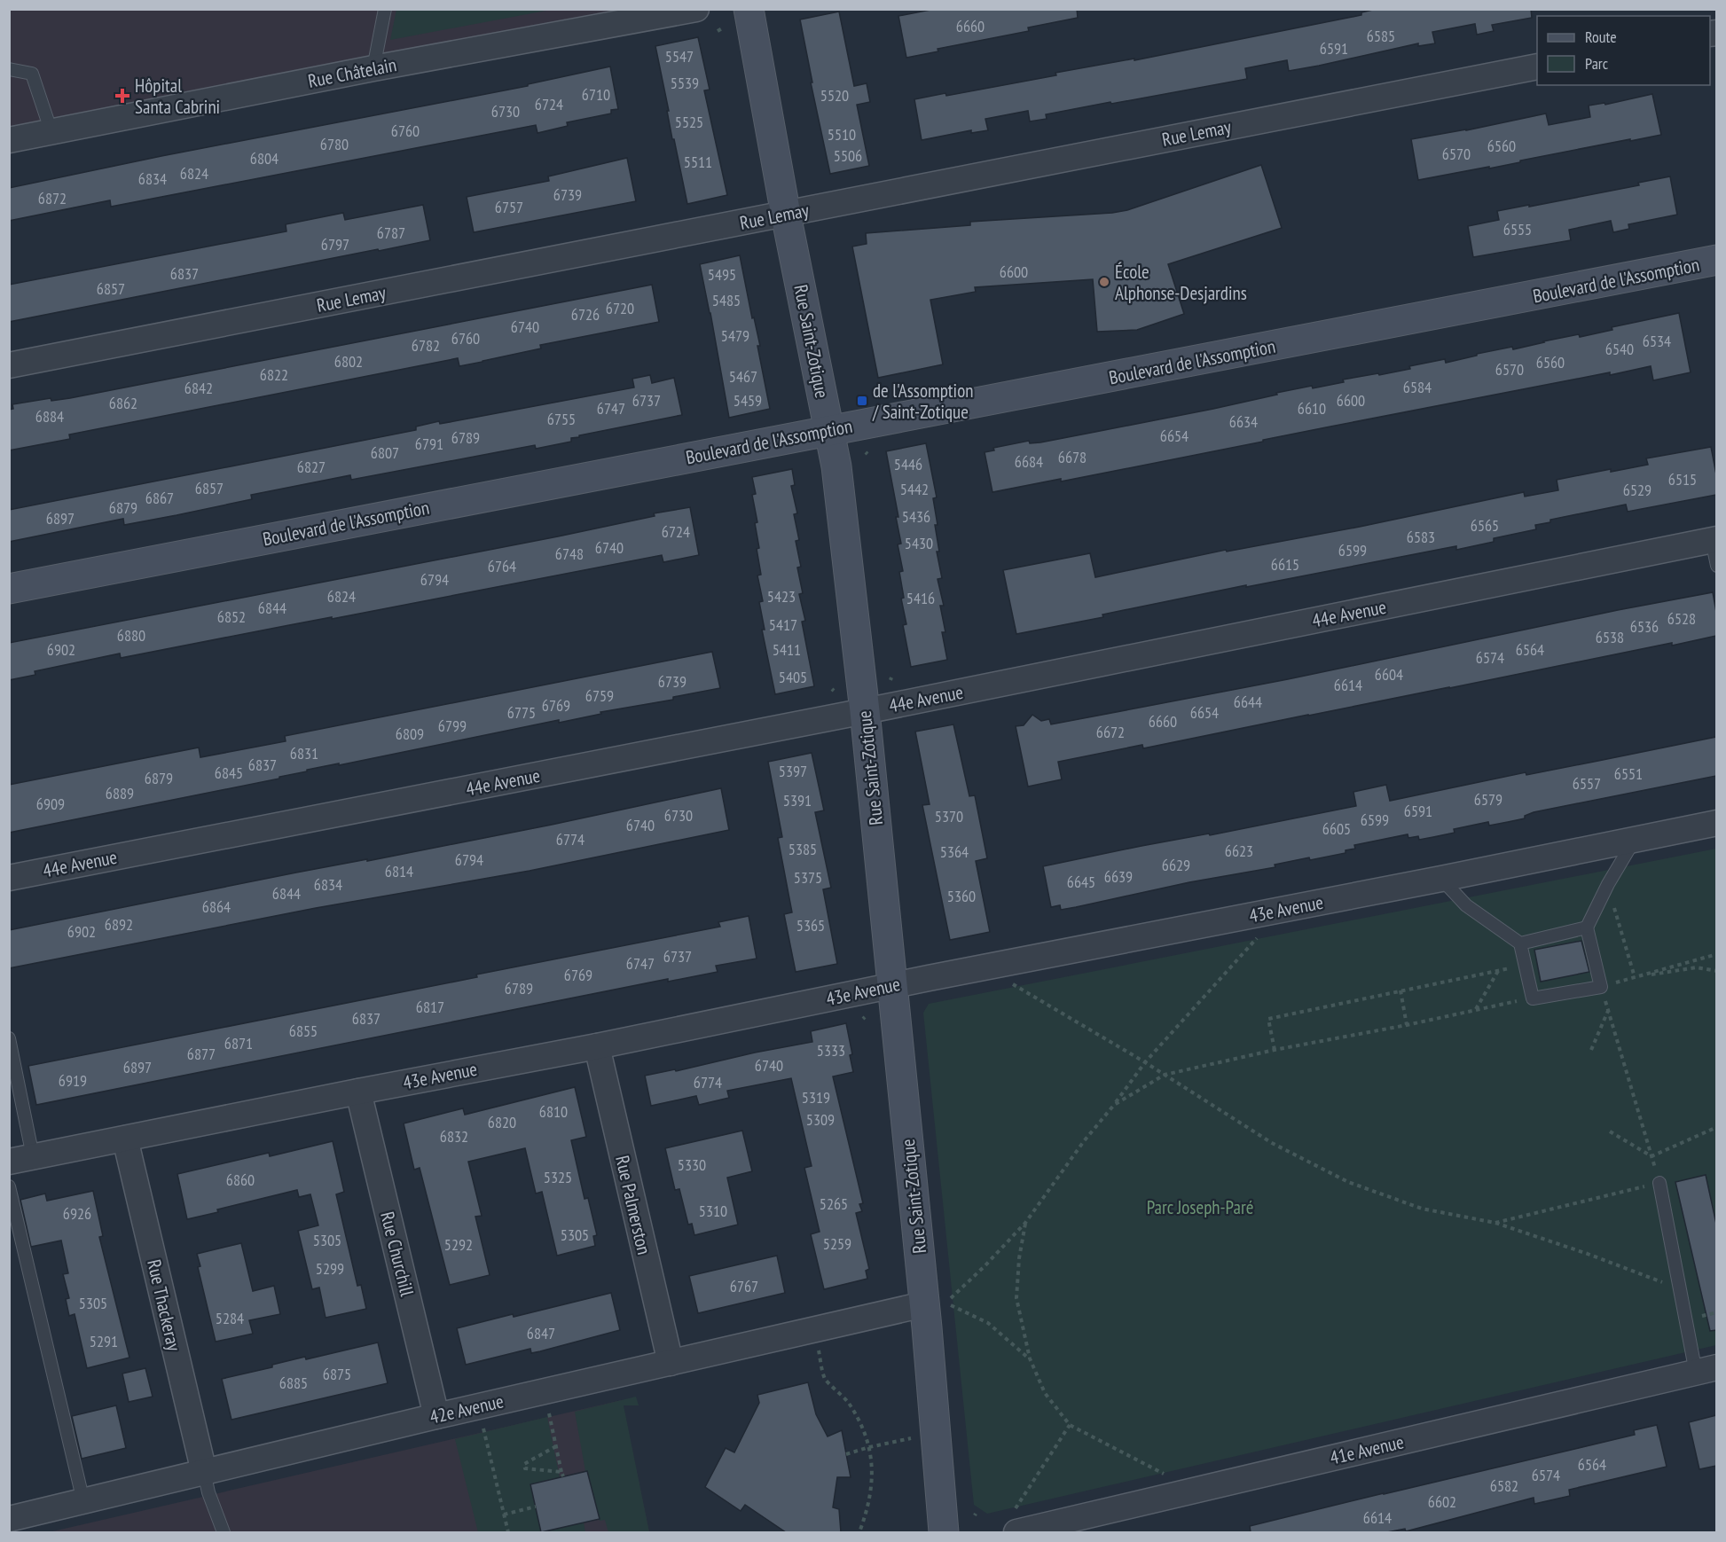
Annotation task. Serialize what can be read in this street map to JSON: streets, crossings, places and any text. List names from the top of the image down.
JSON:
{
  "streets": {
    "street": [
      "Rue Châtelain",
      "Rue Lemay",
      "Boulevard de l'Assomption",
      "Rue Saint-Zotique",
      "44e Avenue",
      "43e Avenue",
      "Rue Palmerston",
      "Rue Churchill",
      "Rue Thackeray",
      "42e Avenue",
      "41e Avenue"
    ]
  },
  "crossings": [
    ["Rue Lemay", "Rue Saint-Zotique"],
    ["Boulevard de l'Assomption", "Rue Saint-Zotique"],
    ["Rue Saint-Zotique", "44e Avenue"],
    ["Rue Saint-Zotique", "43e Avenue"],
    ["Rue Saint-Zotique", "42e Avenue"],
    ["43e Avenue", "Rue Palmerston"],
    ["43e Avenue", "Rue Churchill"],
    ["43e Avenue", "Rue Thackeray"],
    ["Rue Palmerston", "42e Avenue"],
    ["Rue Churchill", "42e Avenue"],
    ["Rue Thackeray", "42e Avenue"]
  ],
  "parks": ["Parc Joseph-Paré"],
  "places": {
    "health": ["Hôpital Santa Cabrini"],
    "other": ["École Alphonse-Desjardins"],
    "transit": ["de l'Assomption / Saint-Zotique"]
  },
  "house_numbers": [
    "6660",
    "6585",
    "6591",
    "5547",
    "5539",
    "6710",
    "5520",
    "6724",
    "6730",
    "5525",
    "6760",
    "5510",
    "6780",
    "6560",
    "6570",
    "5506",
    "6804",
    "5511",
    "6824",
    "6834",
    "6739",
    "6872",
    "6757",
    "6555",
    "6787",
    "6797",
    "6600",
    "6837",
    "5495",
    "6857",
    "5485",
    "6720",
    "6726",
    "6740",
    "5479",
    "6760",
    "6534",
    "6782",
    "6540",
    "6802",
    "6560",
    "6570",
    "6822",
    "5467",
    "6584",
    "6842",
    "6737",
    "5459",
    "6600",
    "6862",
    "6747",
    "6610",
    "6884",
    "6755",
    "6634",
    "6654",
    "6789",
    "6791",
    "6807",
    "6678",
    "6684",
    "5446",
    "6827",
    "6515",
    "6857",
    "5442",
    "6529",
    "6867",
    "6879",
    "5436",
    "6897",
    "6565",
    "6724",
    "6583",
    "5430",
    "6740",
    "6599",
    "6748",
    "6615",
    "6764",
    "6794",
    "6824",
    "5423",
    "5416",
    "6844",
    "6852",
    "6528",
    "5417",
    "6536",
    "6880",
    "6538",
    "6902",
    "5411",
    "6564",
    "6574",
    "6604",
    "5405",
    "6739",
    "6614",
    "6759",
    "6644",
    "6769",
    "6775",
    "6654",
    "6660",
    "6799",
    "6672",
    "6809",
    "6831",
    "6837",
    "5397",
    "6845",
    "6551",
    "6879",
    "6557",
    "6889",
    "6579",
    "5391",
    "6909",
    "6591",
    "6730",
    "5370",
    "6599",
    "6740",
    "6605",
    "6774",
    "5385",
    "6623",
    "5364",
    "6794",
    "6629",
    "6814",
    "6639",
    "5375",
    "6645",
    "6834",
    "6844",
    "5360",
    "6864",
    "6892",
    "5365",
    "6902",
    "6737",
    "6747",
    "6769",
    "6789",
    "6817",
    "6837",
    "6855",
    "6871",
    "5333",
    "6877",
    "6740",
    "6897",
    "6919",
    "6774",
    "5319",
    "6810",
    "5309",
    "6820",
    "6832",
    "5330",
    "5325",
    "6860",
    "5265",
    "5310",
    "6926",
    "5305",
    "5305",
    "5259",
    "5292",
    "5299",
    "6767",
    "5305",
    "5284",
    "6847",
    "5291",
    "6875",
    "6885",
    "6564",
    "6574",
    "6582",
    "6602",
    "6614"
  ],
  "legend": ["Route", "Parc"]
}
